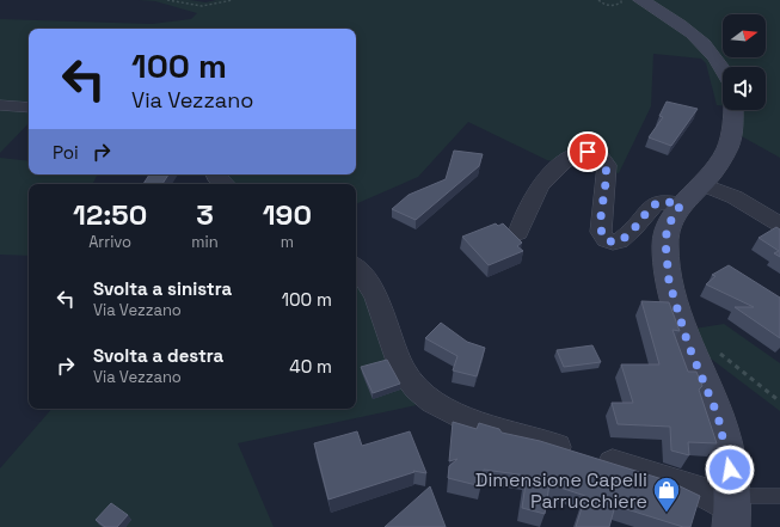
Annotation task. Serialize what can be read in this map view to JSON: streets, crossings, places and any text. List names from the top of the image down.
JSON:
{
  "places": {
    "shop": ["Dimensione Capelli Parrucchiere"]
  },
  "north": "right",
  "page": {
    "turn": ["100 m", "Via Vezzano"],
    "then": "Poi",
    "eta": [
      "12:50",
      "Arrivo",
      "3",
      "min",
      "190",
      "m"
    ],
    "list": [
      {
        "name": "Svolta a sinistra",
        "note": "Via Vezzano",
        "value": "100 m"
      },
      {
        "name": "Svolta a destra",
        "note": "Via Vezzano",
        "value": "40 m"
      }
    ]
  }
}
